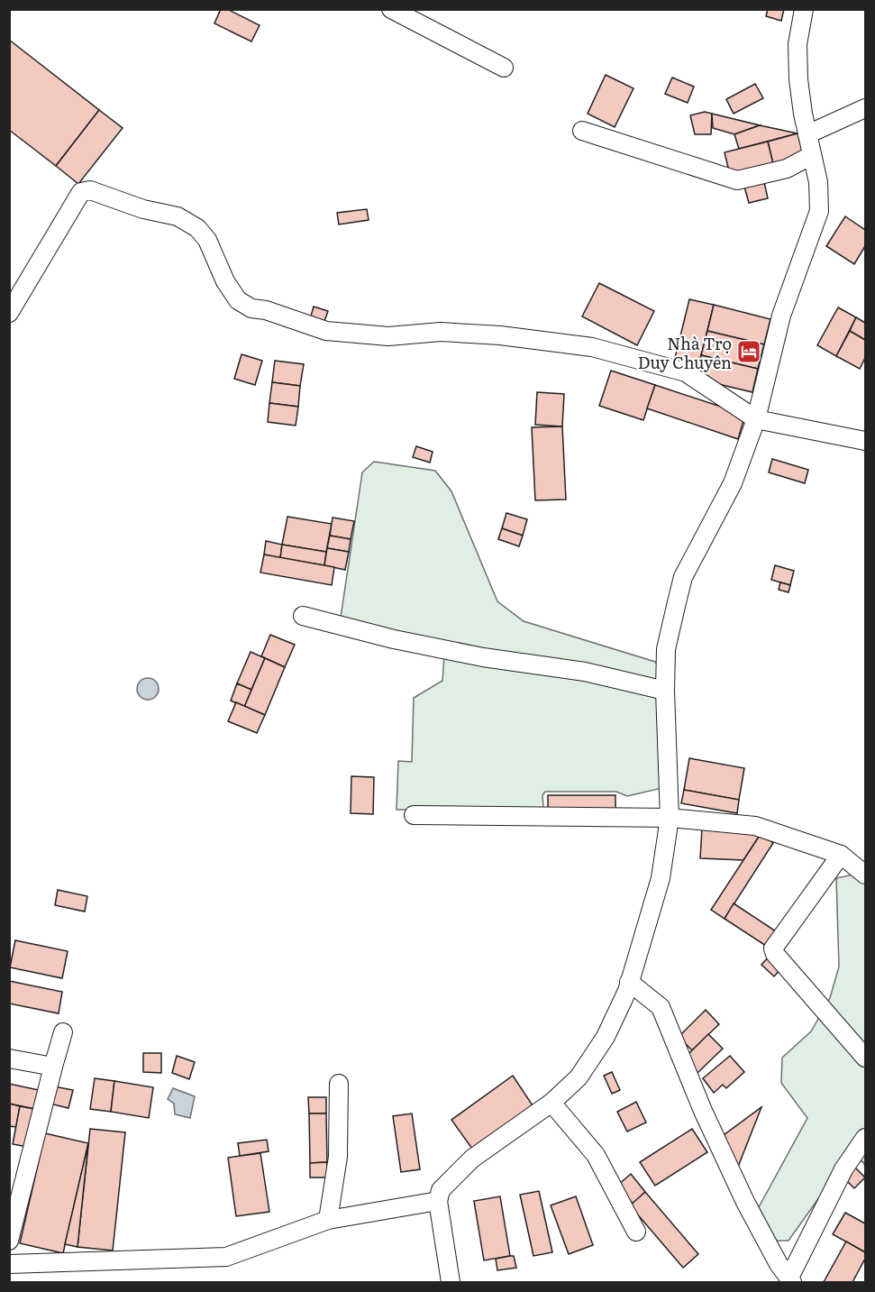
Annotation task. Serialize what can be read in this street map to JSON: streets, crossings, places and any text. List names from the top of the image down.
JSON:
{
  "places": {
    "hotel": ["Nhà Trọ Duy Chuyên"]
  }
}
